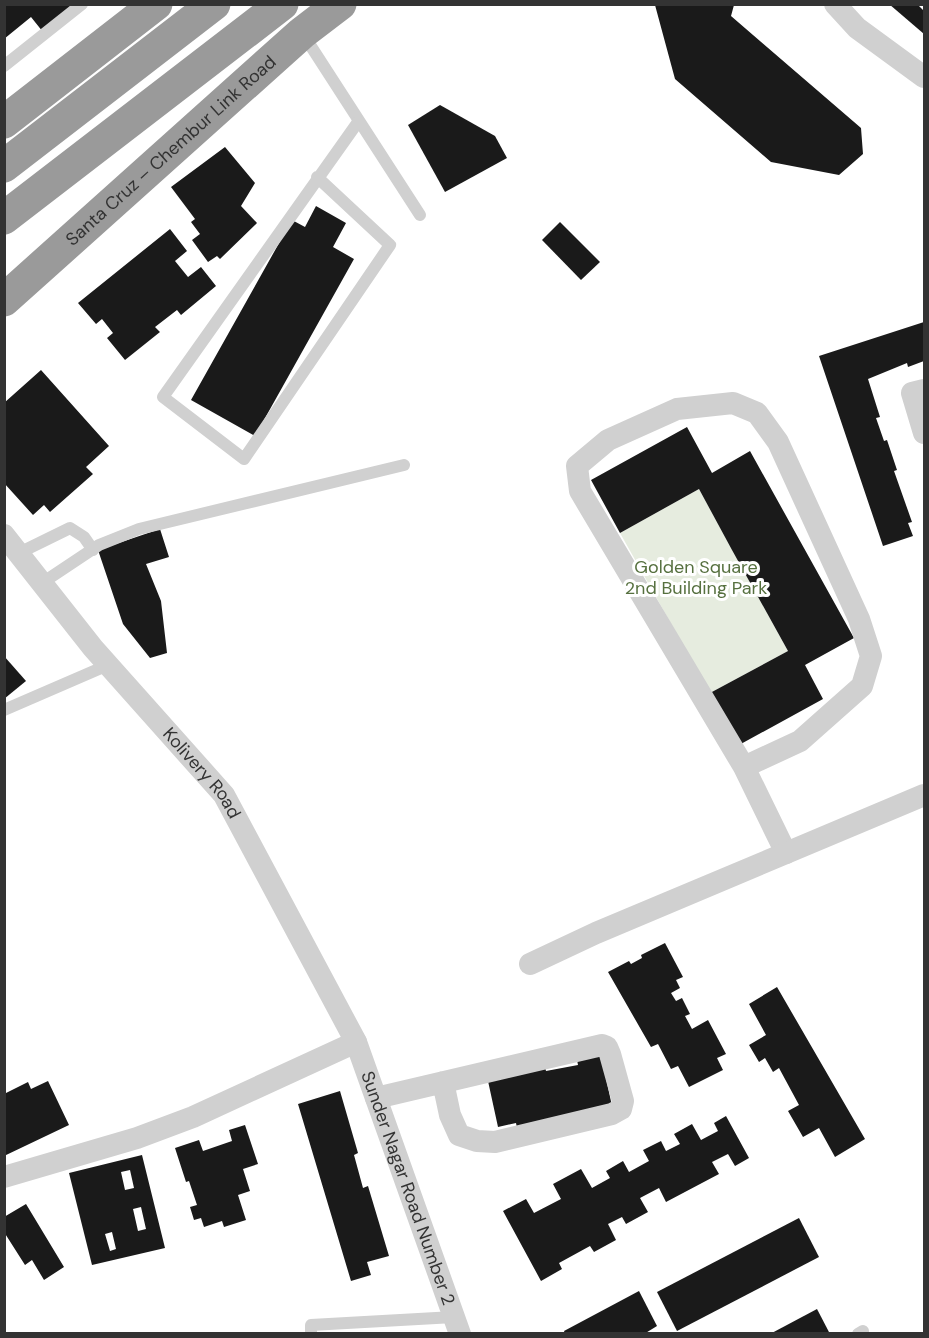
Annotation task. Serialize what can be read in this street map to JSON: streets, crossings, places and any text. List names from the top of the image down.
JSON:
{
  "streets": {
    "highway": ["Santa Cruz – Chembur Link Road"],
    "street": ["Kolivery Road", "Sunder Nagar Road Number 2"]
  },
  "crossings": [
    ["Kolivery Road", "Sunder Nagar Road Number 2"]
  ],
  "parks": ["Golden Square 2nd Building Park"]
}
